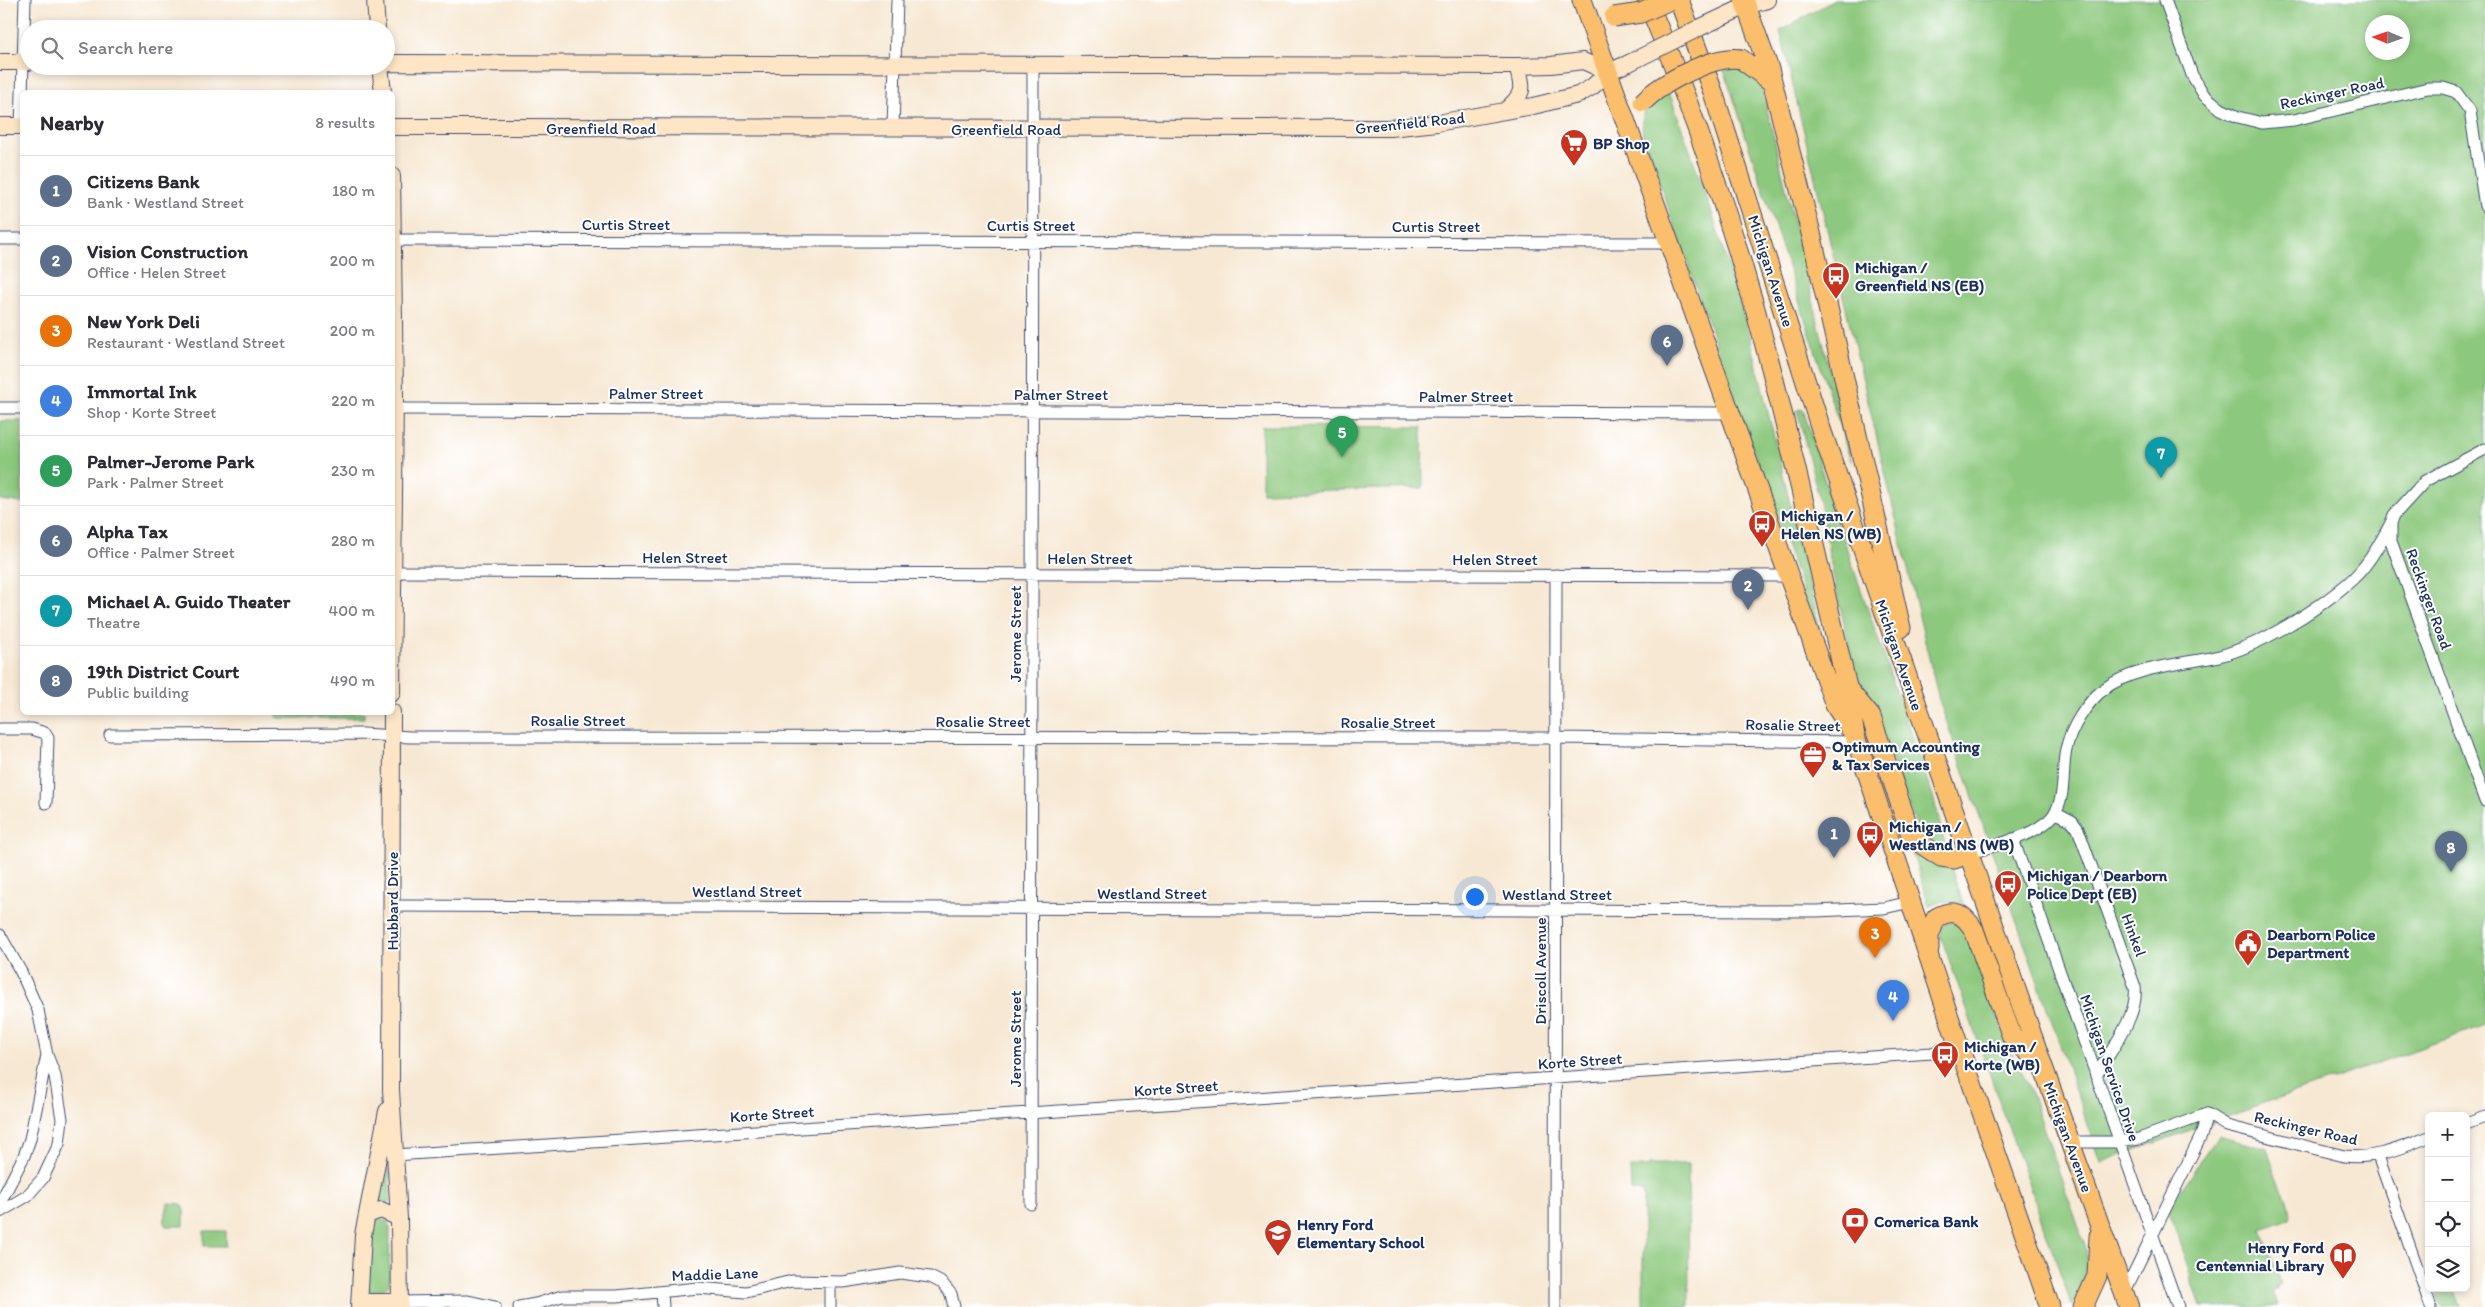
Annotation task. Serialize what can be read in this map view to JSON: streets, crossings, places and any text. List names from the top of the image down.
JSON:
{
  "streets": {
    "main road": ["Greenfield Road", "Michigan Avenue", "Hubbard Drive"],
    "street": [
      "Reckinger Road",
      "Curtis Street",
      "Palmer Street",
      "Helen Street",
      "Jerome Street",
      "Rosalie Street",
      "Westland Street",
      "Hinkel",
      "Driscoll Avenue",
      "Korte Street",
      "Michigan Service Drive",
      "Maddie Lane"
    ]
  },
  "crossings": [
    ["Greenfield Road", "Jerome Street"],
    ["Curtis Street", "Jerome Street"],
    ["Michigan Avenue", "Rosalie Street"],
    ["Michigan Avenue", "Westland Street"],
    ["Michigan Avenue", "Korte Street"],
    ["Palmer Street", "Jerome Street"],
    ["Helen Street", "Jerome Street"],
    ["Helen Street", "Driscoll Avenue"],
    ["Jerome Street", "Rosalie Street"],
    ["Jerome Street", "Westland Street"],
    ["Jerome Street", "Korte Street"],
    ["Rosalie Street", "Hubbard Drive"],
    ["Rosalie Street", "Driscoll Avenue"],
    ["Westland Street", "Hubbard Drive"],
    ["Westland Street", "Driscoll Avenue"],
    ["Hubbard Drive", "Korte Street"],
    ["Hinkel", "Michigan Service Drive"],
    ["Driscoll Avenue", "Korte Street"]
  ],
  "places": {
    "supermarket": ["BP Shop"],
    "bus stop": [
      "Michigan / Greenfield NS (EB)",
      "Michigan / Helen NS (WB)",
      "Michigan / Westland NS (WB)",
      "Michigan / Dearborn Police Dept (EB)",
      "Michigan / Korte (WB)"
    ],
    "office": ["Optimum Accounting & Tax Services"],
    "public building": ["Dearborn Police Department"],
    "bank": ["Comerica Bank"],
    "school or university": ["Henry Ford Elementary School"],
    "library": ["Henry Ford Centennial Library"]
  },
  "north": "left",
  "page": {
    "search": "Search here",
    "heading": ["Nearby", "8 results"],
    "list": [
      {
        "mark": "1",
        "name": "Citizens Bank",
        "note": "Bank · Westland Street",
        "value": "180 m"
      },
      {
        "mark": "2",
        "name": "Vision Construction",
        "note": "Office · Helen Street",
        "value": "200 m"
      },
      {
        "mark": "3",
        "name": "New York Deli",
        "note": "Restaurant · Westland Street",
        "value": "200 m"
      },
      {
        "mark": "4",
        "name": "Immortal Ink",
        "note": "Shop · Korte Street",
        "value": "220 m"
      },
      {
        "mark": "5",
        "name": "Palmer-Jerome Park",
        "note": "Park · Palmer Street",
        "value": "230 m"
      },
      {
        "mark": "6",
        "name": "Alpha Tax",
        "note": "Office · Palmer Street",
        "value": "280 m"
      },
      {
        "mark": "7",
        "name": "Michael A. Guido Theater",
        "note": "Theatre",
        "value": "400 m"
      },
      {
        "mark": "8",
        "name": "19th District Court",
        "note": "Public building",
        "value": "490 m"
      }
    ],
    "pins": [
      "6",
      "5",
      "7",
      "2",
      "1",
      "8",
      "3",
      "4"
    ],
    "map_buttons": ["+", "−"]
  }
}
